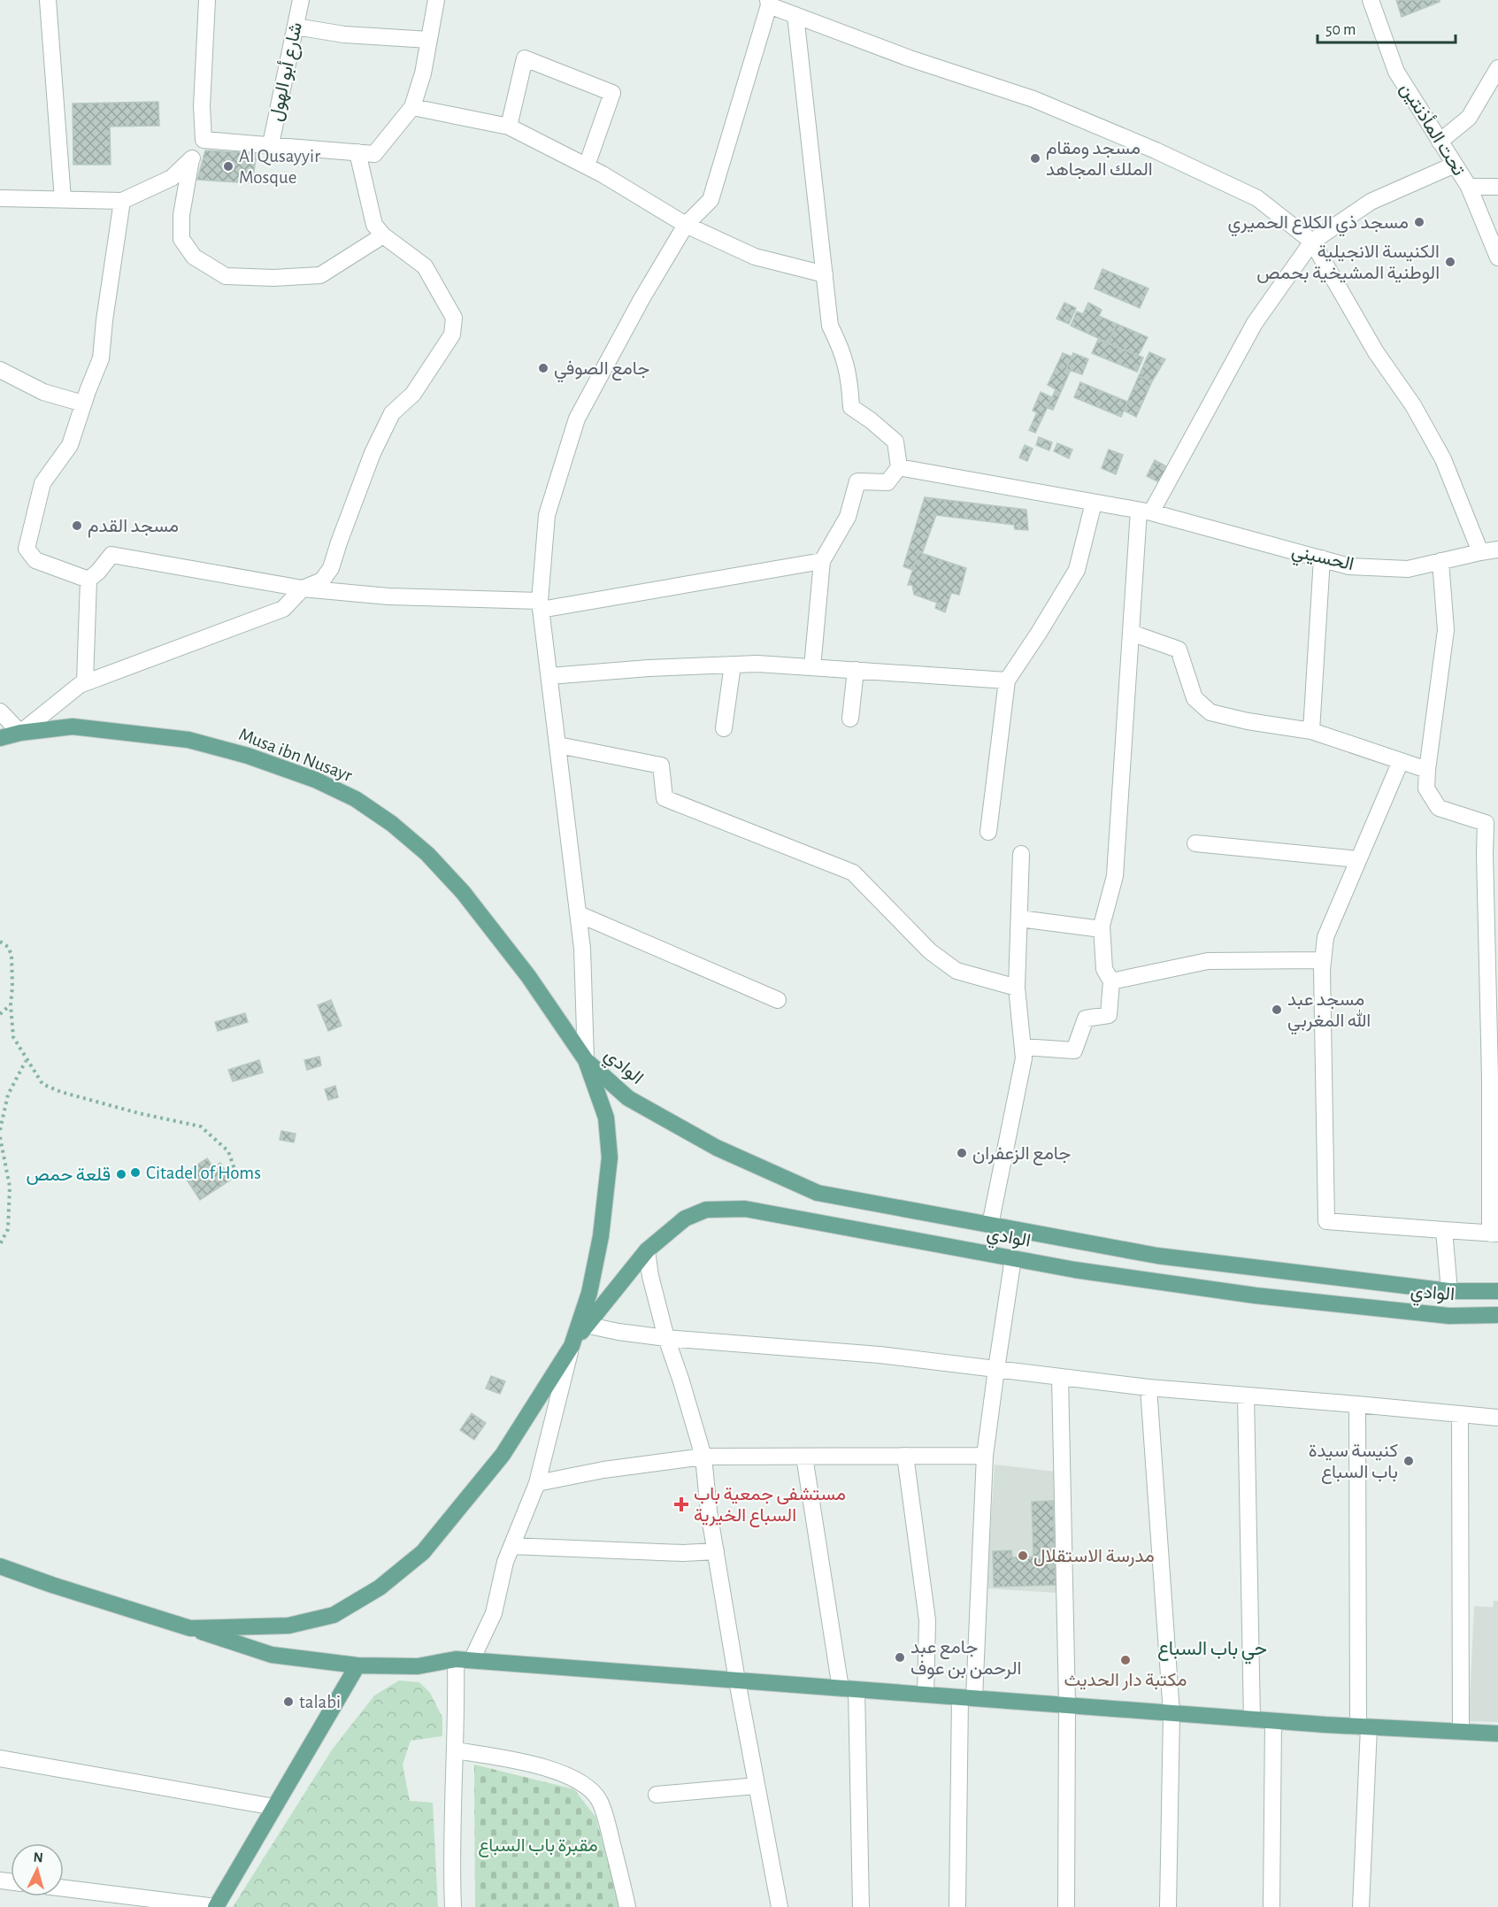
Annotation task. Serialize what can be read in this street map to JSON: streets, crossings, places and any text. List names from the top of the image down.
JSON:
{
  "streets": {
    "main road": ["Musa ibn Nusayr", "الوادي"],
    "street": ["شارع أبو الهول", "تحت المأذنتين", "الحسيني"]
  },
  "crossings": [
    ["Musa ibn Nusayr", "الوادي"]
  ],
  "districts": ["حي باب السباع"],
  "parks": ["مقبرة باب السباع"],
  "places": {
    "other": [
      "مسجد ومقام الملك المجاهد",
      "Al Qusayyir Mosque",
      "مسجد ذي الكلاع الحميري",
      "الكنيسة الانجيلية الوطنية المشيخية بحمص",
      "جامع الصوفي",
      "مسجد القدم",
      "مسجد عبد الله المغربي",
      "جامع الزعفران",
      "Citadel of Homs",
      "قلعة حمص",
      "كنيسة سيدة باب السباع",
      "مدرسة الاستقلال",
      "جامع عبد الرحمن بن عوف",
      "مكتبة دار الحديث",
      "talabi"
    ],
    "health": ["مستشفى جمعية باب السباع الخيرية"]
  },
  "scale_bar": "50 m",
  "north": "top"
}
